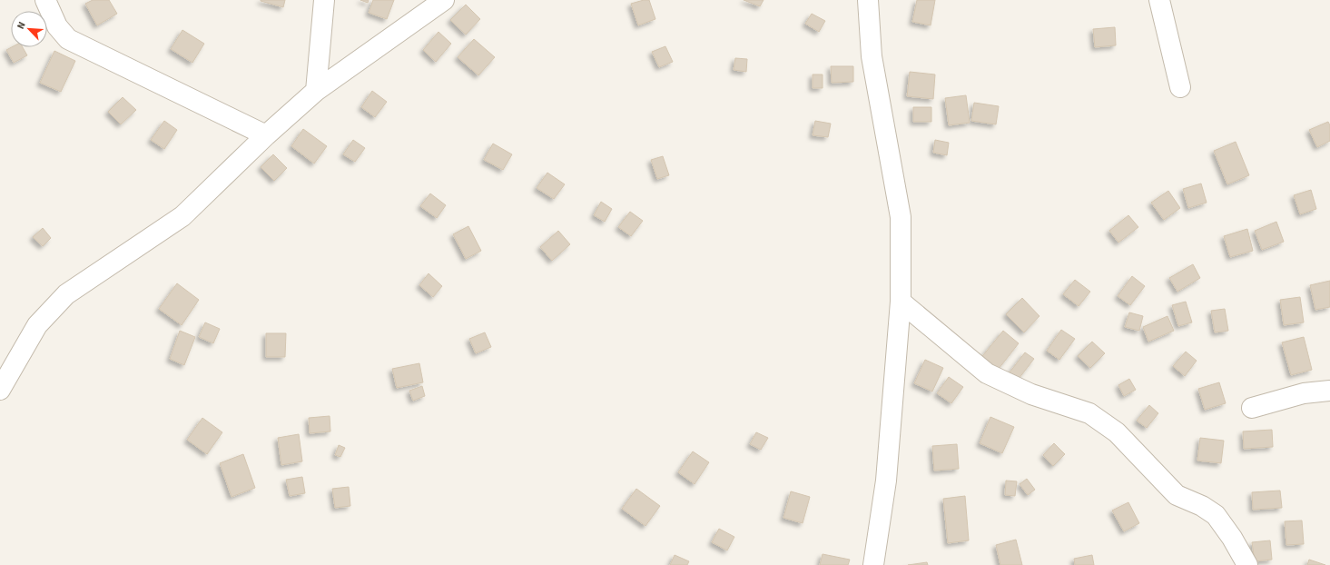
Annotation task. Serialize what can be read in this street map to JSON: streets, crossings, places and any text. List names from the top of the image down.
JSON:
{
  "north": "top left"
}
